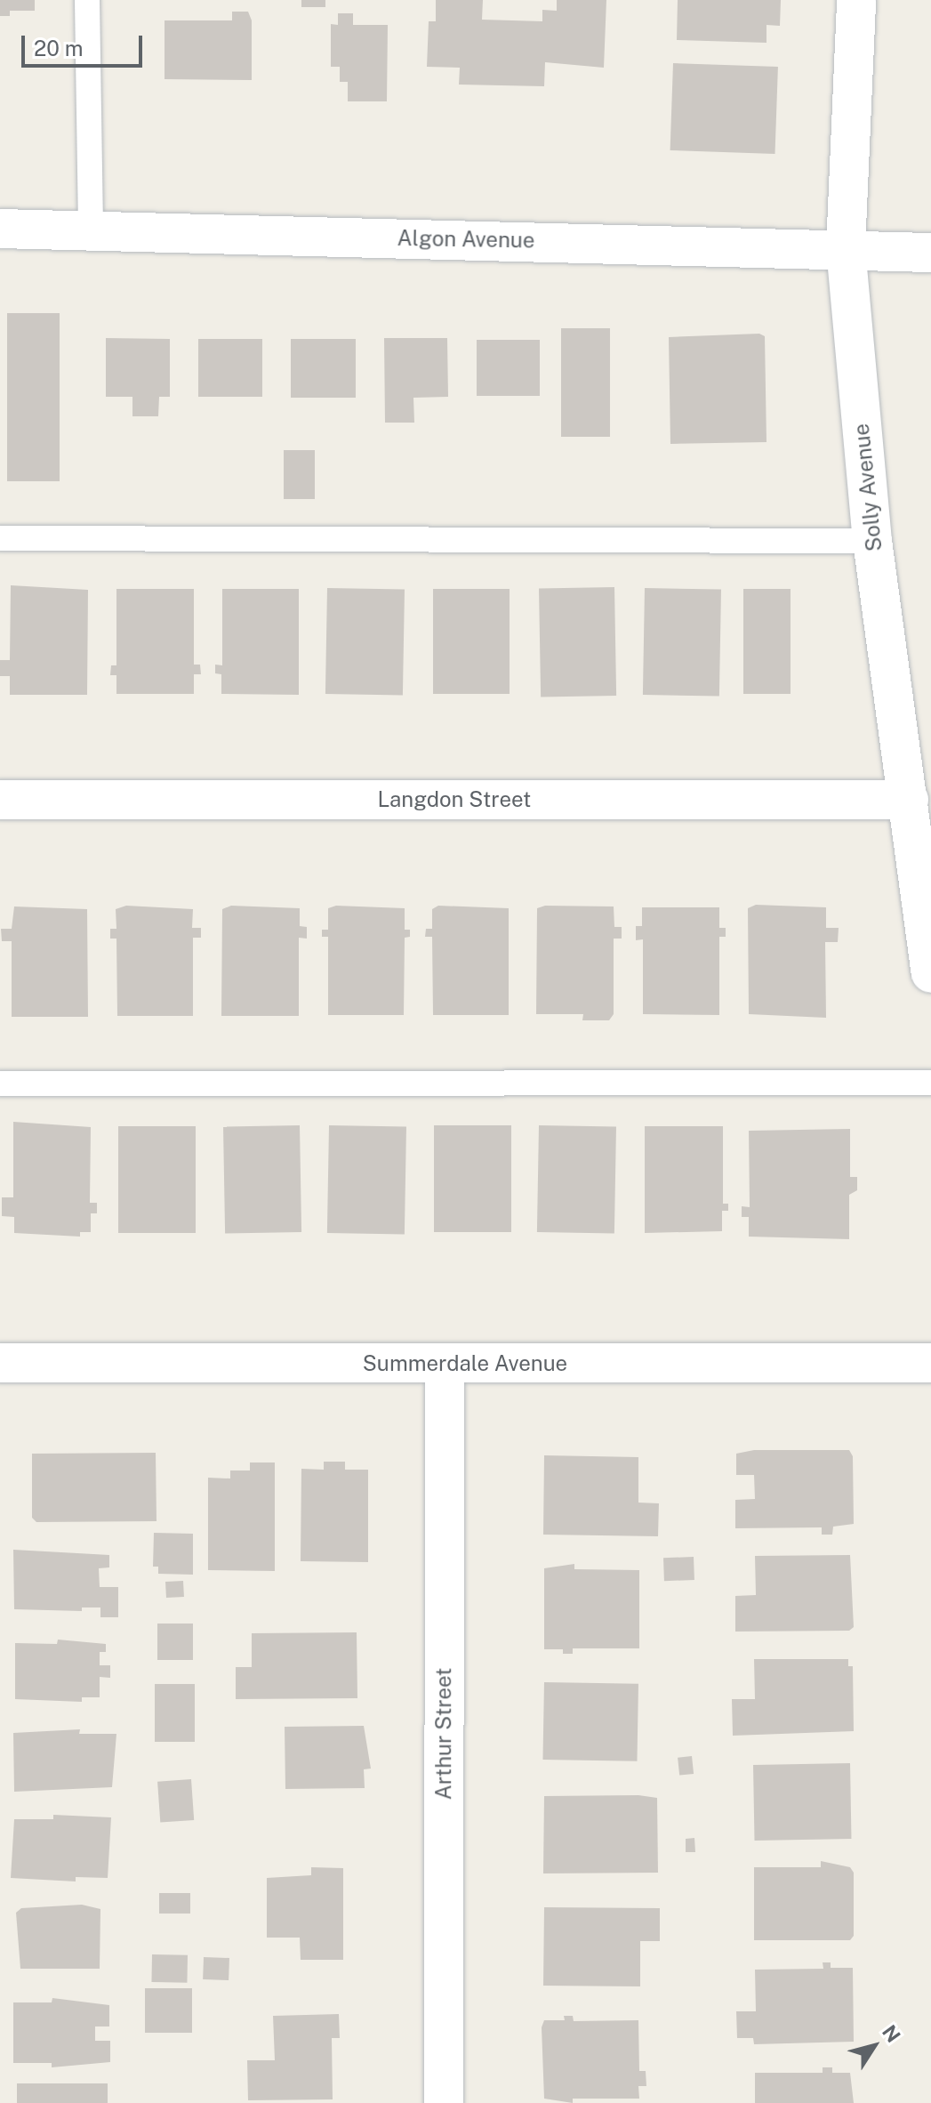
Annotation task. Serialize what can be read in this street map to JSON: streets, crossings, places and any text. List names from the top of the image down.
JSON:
{
  "streets": {
    "street": [
      "Algon Avenue",
      "Solly Avenue",
      "Langdon Street",
      "Summerdale Avenue",
      "Arthur Street"
    ]
  },
  "crossings": [
    ["Algon Avenue", "Solly Avenue"],
    ["Solly Avenue", "Langdon Street"],
    ["Summerdale Avenue", "Arthur Street"]
  ],
  "scale_bar": "20 m",
  "north": "top right"
}
